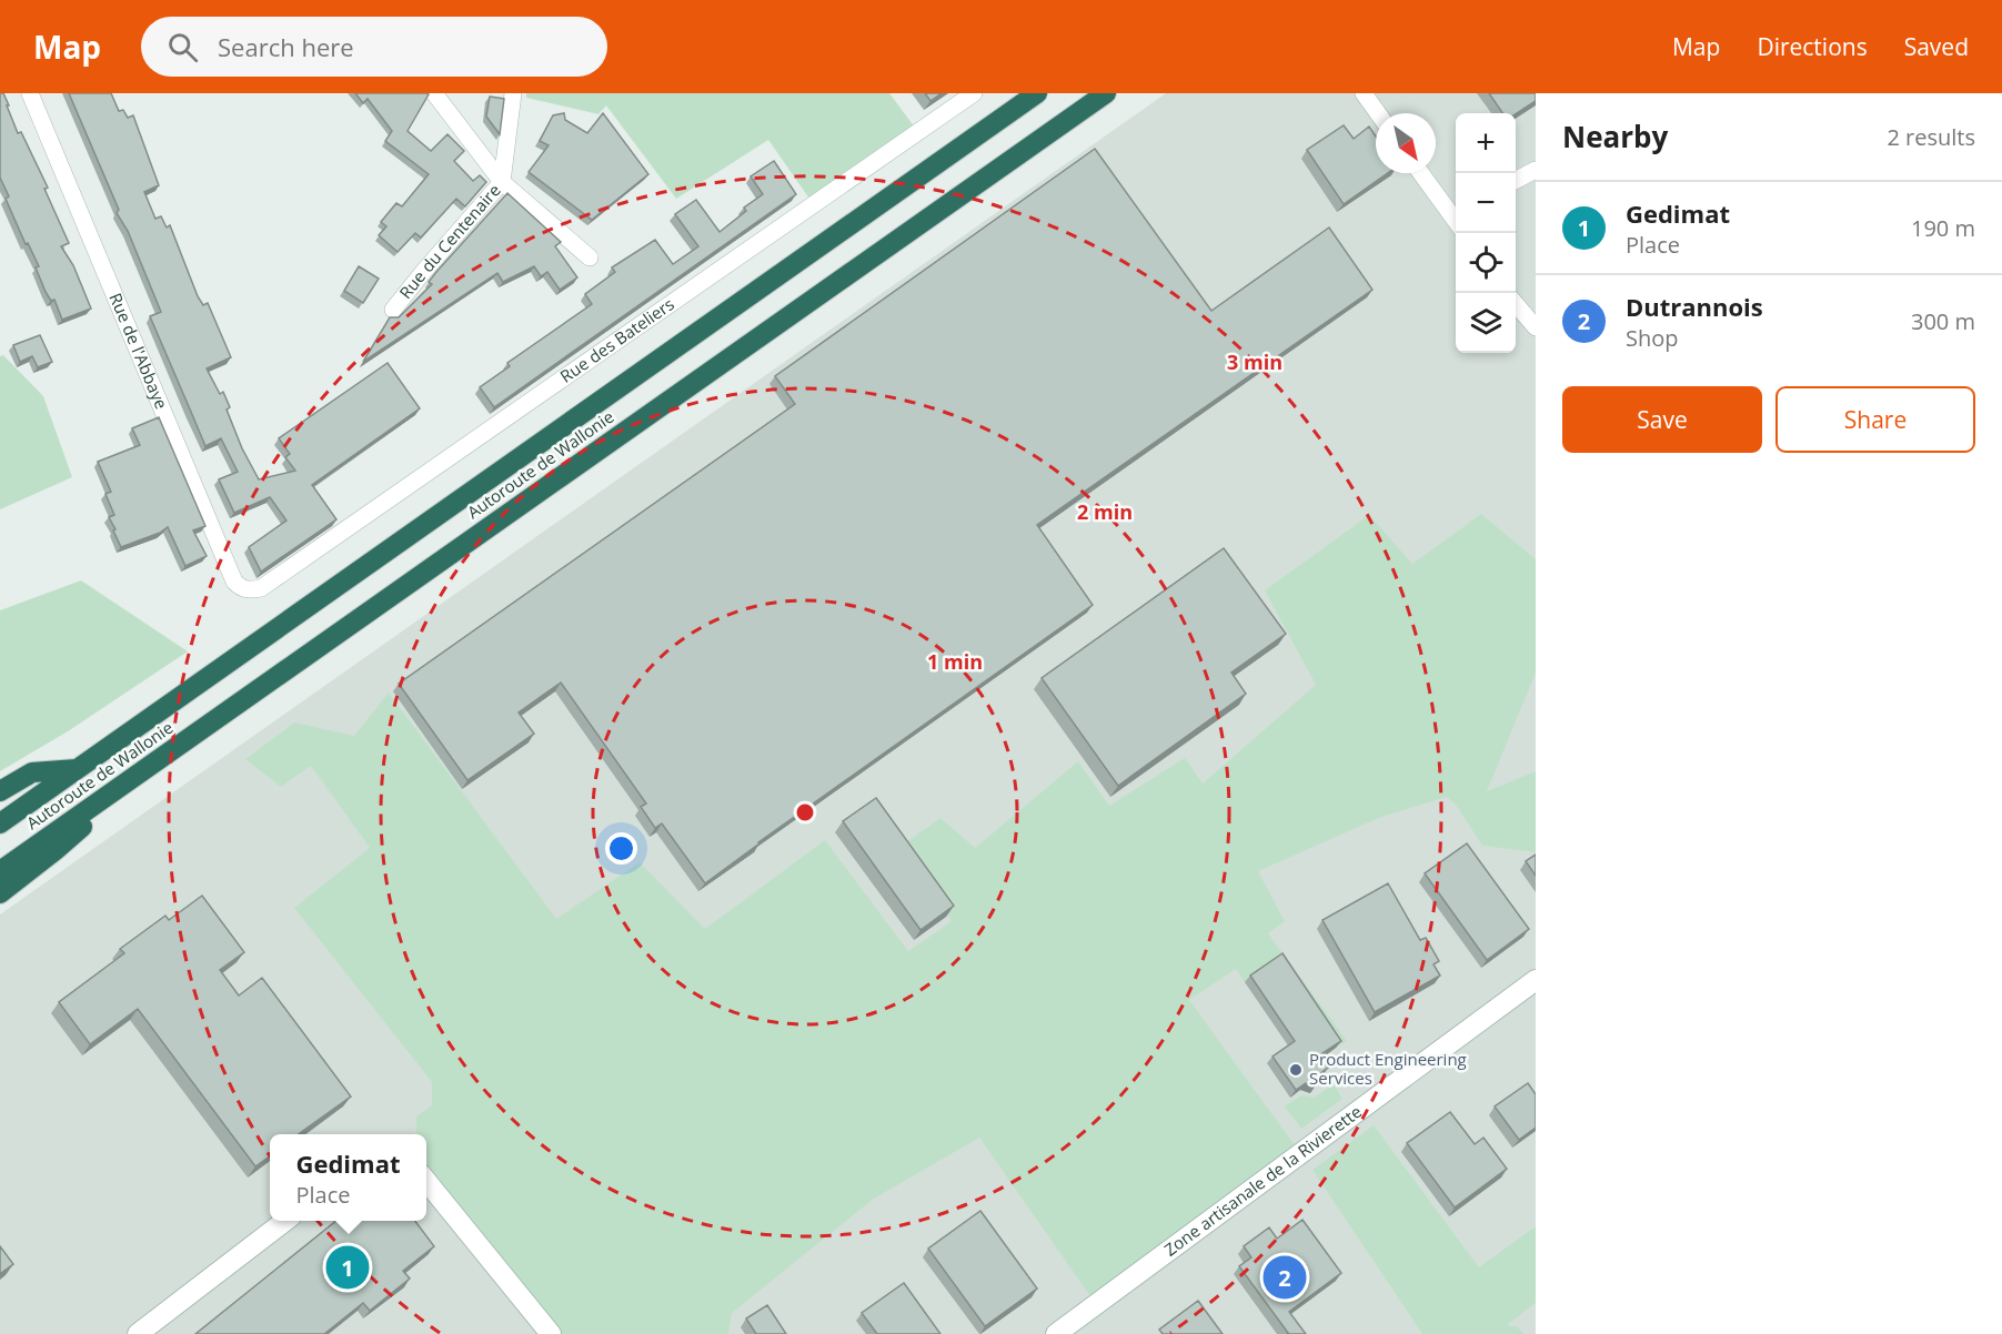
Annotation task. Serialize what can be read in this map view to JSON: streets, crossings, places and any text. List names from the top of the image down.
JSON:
{
  "streets": {
    "highway": ["Autoroute de Wallonie"],
    "street": [
      "Rue du Centenaire",
      "Rue des Bateliers",
      "Rue de l'Abbaye",
      "Zone artisanale de la Rivierette"
    ]
  },
  "crossings": [
    ["Rue des Bateliers", "Rue de l'Abbaye"]
  ],
  "places": ["Product Engineering Services"],
  "north": "bottom right",
  "page": {
    "header": "Map",
    "search": "Search here",
    "nav": ["Map", "Directions", "Saved"],
    "heading": ["Nearby", "2 results"],
    "map_buttons": ["+", "−"],
    "list": [
      {
        "mark": "1",
        "name": "Gedimat",
        "note": "Place",
        "value": "190 m"
      },
      {
        "mark": "2",
        "name": "Dutrannois",
        "note": "Shop",
        "value": "300 m"
      }
    ],
    "buttons": ["Save", "Share"],
    "popup": ["Gedimat", "Place"],
    "pins": ["1", "2"]
  },
  "rings": ["3 min", "2 min", "1 min"]
}
